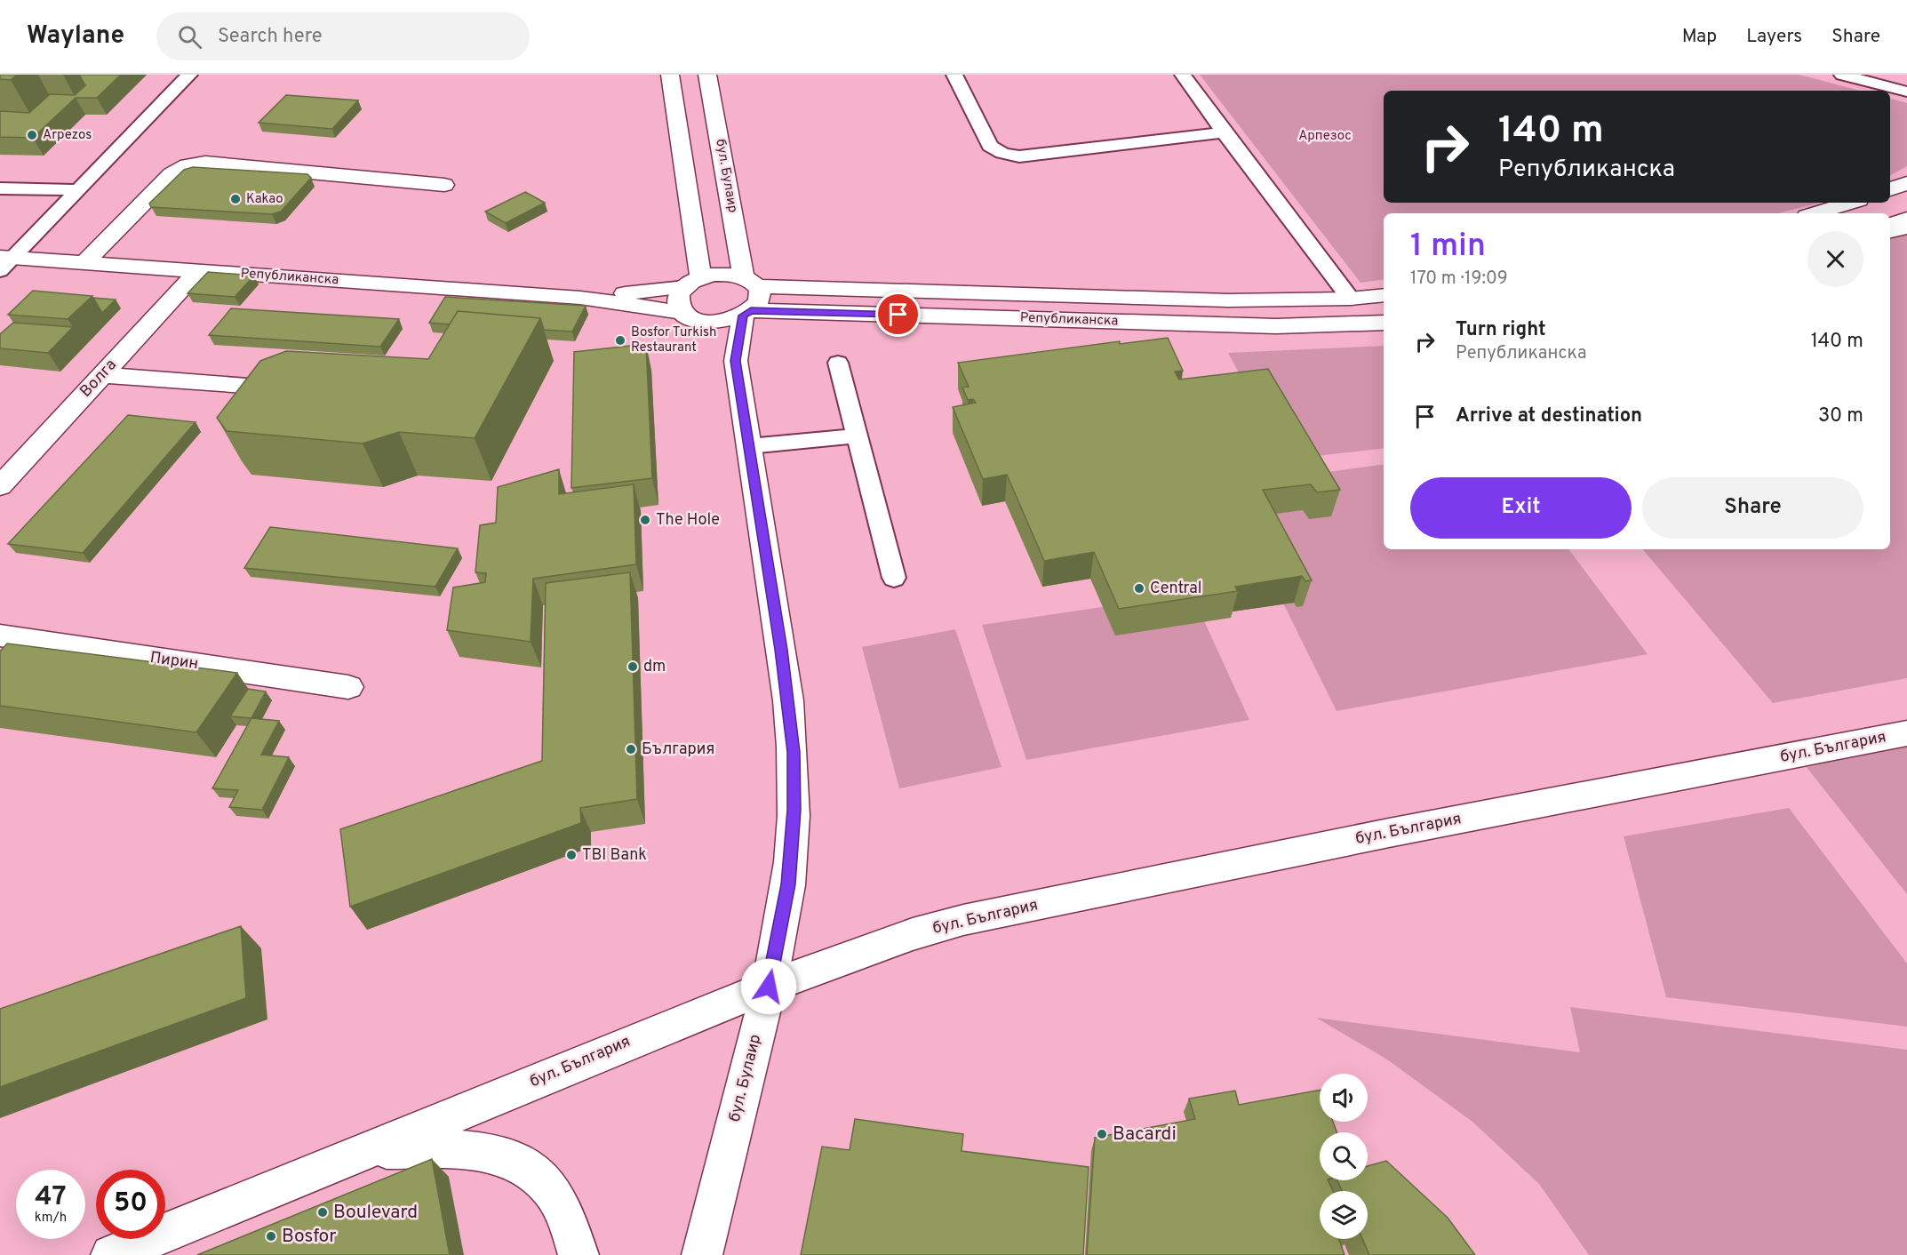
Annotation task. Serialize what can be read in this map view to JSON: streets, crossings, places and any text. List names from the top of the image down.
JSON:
{
  "streets": {
    "main road": [
      "бул. Булаир",
      "Републиканска",
      "Волга",
      "Пирин",
      "бул. България"
    ]
  },
  "crossings": [
    ["бул. Булаир", "Републиканска"],
    ["бул. Булаир", "бул. България"],
    ["Републиканска", "Волга"]
  ],
  "parks": ["Арпезос"],
  "places": [
    "Arpezos",
    "Kakao",
    "Bosfor Turkish Restaurant",
    "The Hole",
    "Central",
    "dm",
    "България",
    "TBI Bank",
    "Bacardi",
    "Boulevard",
    "Bosfor"
  ],
  "page": {
    "header": "Waylane",
    "search": "Search here",
    "nav": ["Map", "Layers", "Share"],
    "turn": ["140 m", "Републиканска"],
    "heading": ["1 min", "170 m · 19:09"],
    "list": [
      {
        "name": "Turn right",
        "note": "Републиканска",
        "value": "140 m"
      },
      {
        "name": "Arrive at destination",
        "value": "30 m"
      }
    ],
    "buttons": ["Exit", "Share"],
    "speed": "47 km/h",
    "limit": "50"
  }
}
